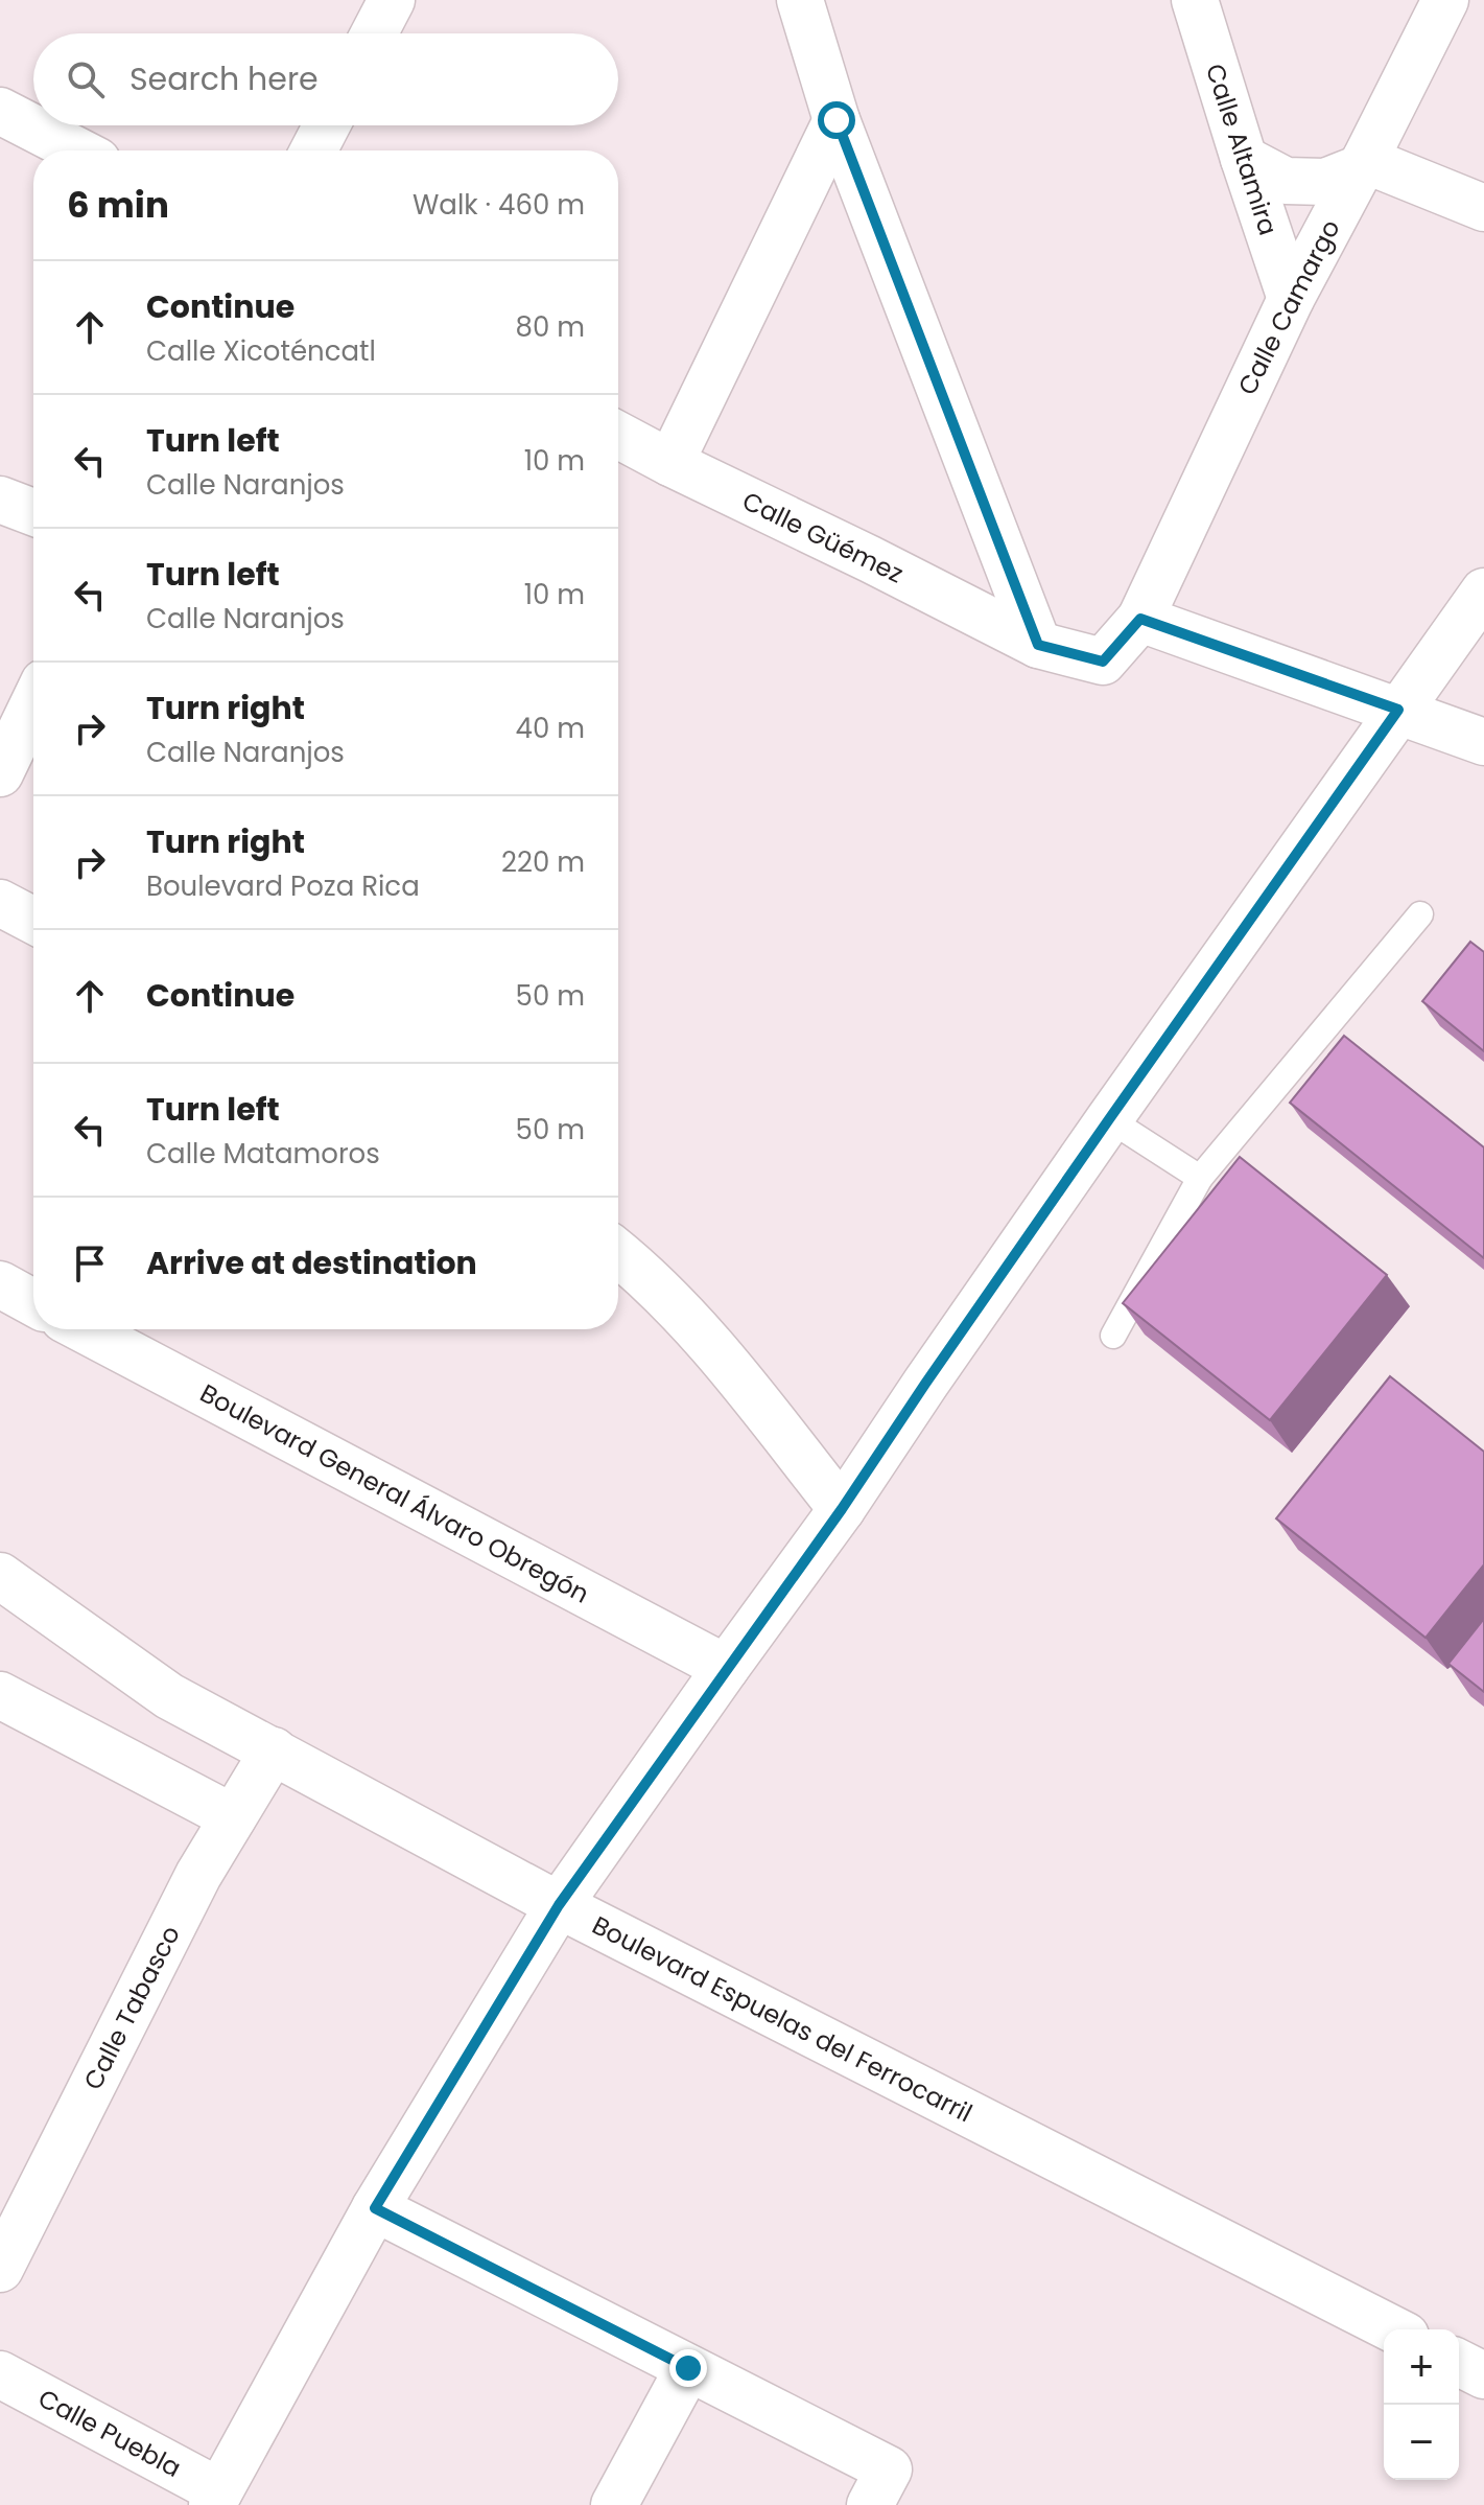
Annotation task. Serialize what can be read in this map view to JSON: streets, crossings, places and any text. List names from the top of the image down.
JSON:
{
  "streets": {
    "street": [
      "Calle Altamira",
      "Calle Camargo",
      "Calle Güémez",
      "Boulevard General Álvaro Obregón",
      "Calle Tabasco",
      "Boulevard Espuelas del Ferrocarril",
      "Calle Puebla"
    ]
  },
  "crossings": [
    ["Calle Altamira", "Calle Camargo"],
    ["Calle Camargo", "Calle Güémez"],
    ["Calle Tabasco", "Boulevard Espuelas del Ferrocarril"]
  ],
  "page": {
    "search": "Search here",
    "heading": ["6 min", "Walk · 460 m"],
    "list": [
      ["Continue", "Calle Xicoténcatl", "80 m"],
      ["Turn left", "Calle Naranjos", "10 m"],
      ["Turn left", "Calle Naranjos", "10 m"],
      ["Turn right", "Calle Naranjos", "40 m"],
      ["Turn right", "Boulevard Poza Rica", "220 m"],
      ["Continue", "50 m"],
      ["Turn left", "Calle Matamoros", "50 m"],
      "Arrive at destination"
    ],
    "map_buttons": ["+", "−"]
  }
}
